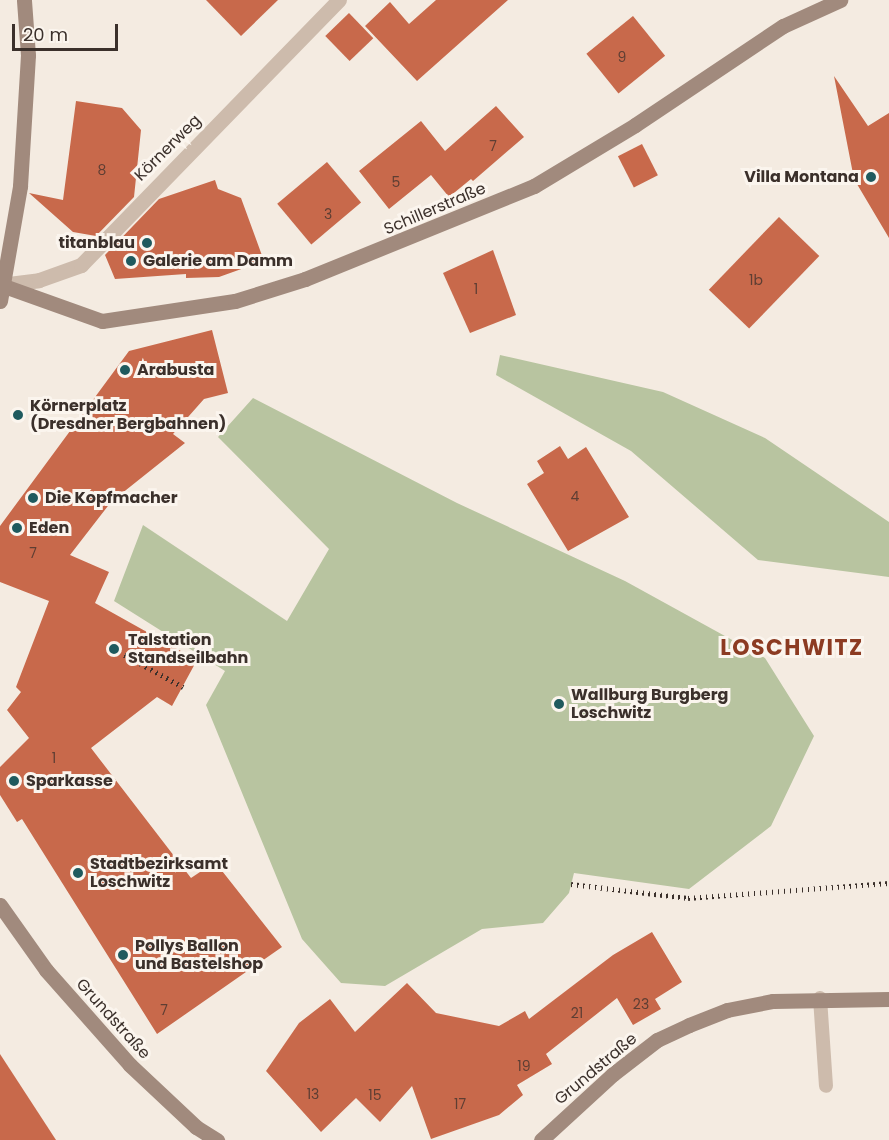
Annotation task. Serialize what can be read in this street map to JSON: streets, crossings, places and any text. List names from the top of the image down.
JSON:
{
  "streets": {
    "main road": ["Schillerstraße", "Grundstraße"],
    "street": ["Körnerweg"]
  },
  "crossings": [
    ["Körnerweg", "Schillerstraße"]
  ],
  "districts": ["LOSCHWITZ"],
  "places": [
    "Villa Montana",
    "titanblau",
    "Galerie am Damm",
    "Arabusta",
    "Körnerplatz (Dresdner Bergbahnen)",
    "Die Kopfmacher",
    "Eden",
    "Talstation Standseilbahn",
    "Wallburg Burgberg Loschwitz",
    "Sparkasse",
    "Stadtbezirksamt Loschwitz",
    "Pollys Ballon und Bastelshop"
  ],
  "house_numbers": [
    "9",
    "7",
    "8",
    "5",
    "3",
    "1b",
    "1",
    "4",
    "7",
    "1",
    "23",
    "7",
    "21",
    "19",
    "13",
    "15",
    "17"
  ],
  "scale_bar": "20 m"
}
